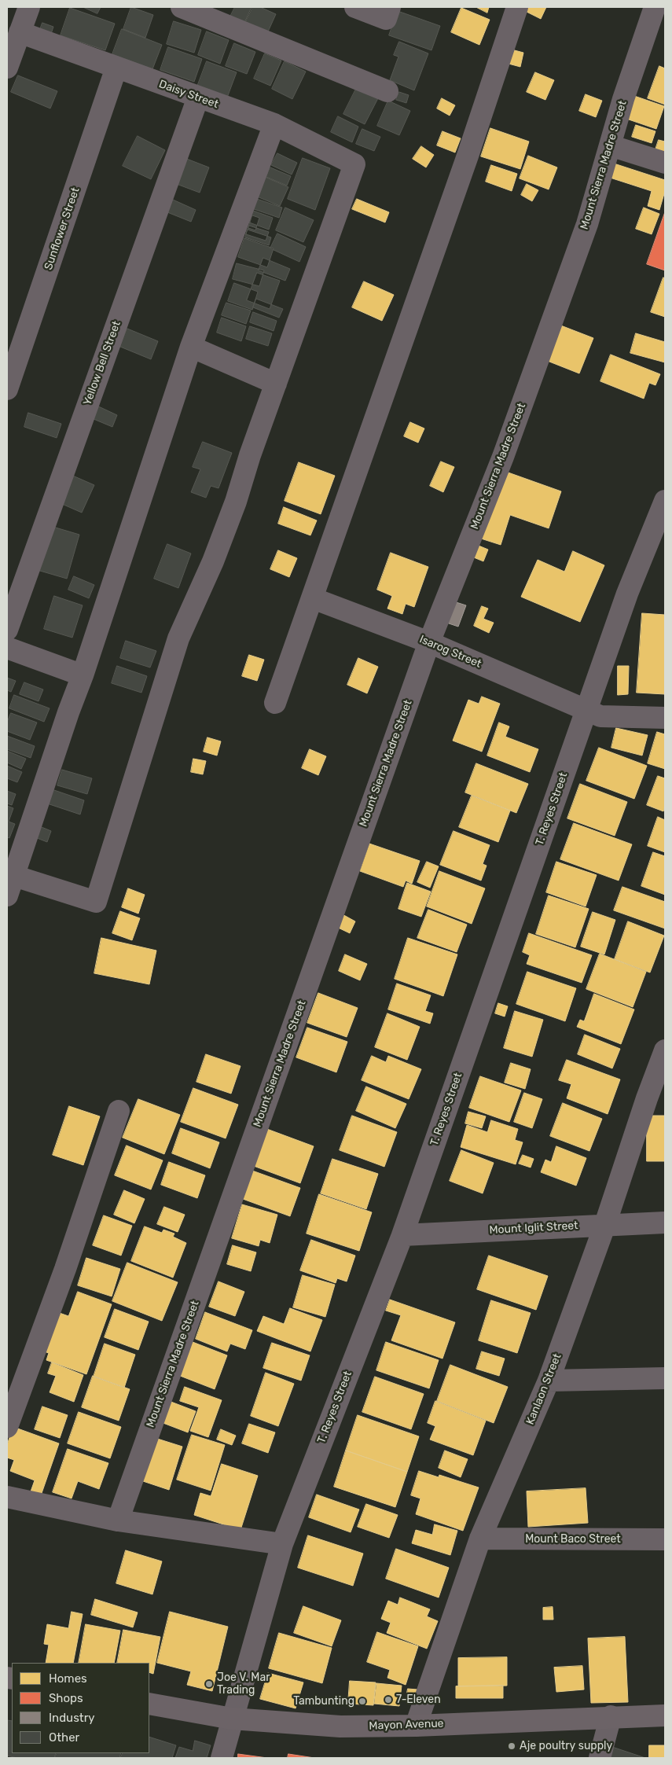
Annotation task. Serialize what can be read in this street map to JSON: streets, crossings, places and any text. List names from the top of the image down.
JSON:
{
  "streets": {
    "main road": ["Mayon Avenue"],
    "street": [
      "Daisy Street",
      "Mount Sierra Madre Street",
      "Sunflower Street",
      "Yellow Bell Street",
      "Isarog Street",
      "T. Reyes Street",
      "Mount Iglit Street",
      "Kanlaon Street",
      "Mount Baco Street"
    ]
  },
  "crossings": [
    ["Daisy Street", "Sunflower Street"],
    ["Daisy Street", "Yellow Bell Street"],
    ["Mount Sierra Madre Street", "Isarog Street"],
    ["Isarog Street", "T. Reyes Street"],
    ["T. Reyes Street", "Mount Iglit Street"],
    ["T. Reyes Street", "Mayon Avenue"],
    ["Mount Iglit Street", "Kanlaon Street"],
    ["Kanlaon Street", "Mount Baco Street"],
    ["Kanlaon Street", "Mayon Avenue"]
  ],
  "places": [
    "Joe V. Mar Trading",
    "7-Eleven",
    "Tambunting",
    "Aje poultry supply"
  ],
  "legend": [
    "Homes",
    "Shops",
    "Industry",
    "Other"
  ]
}
